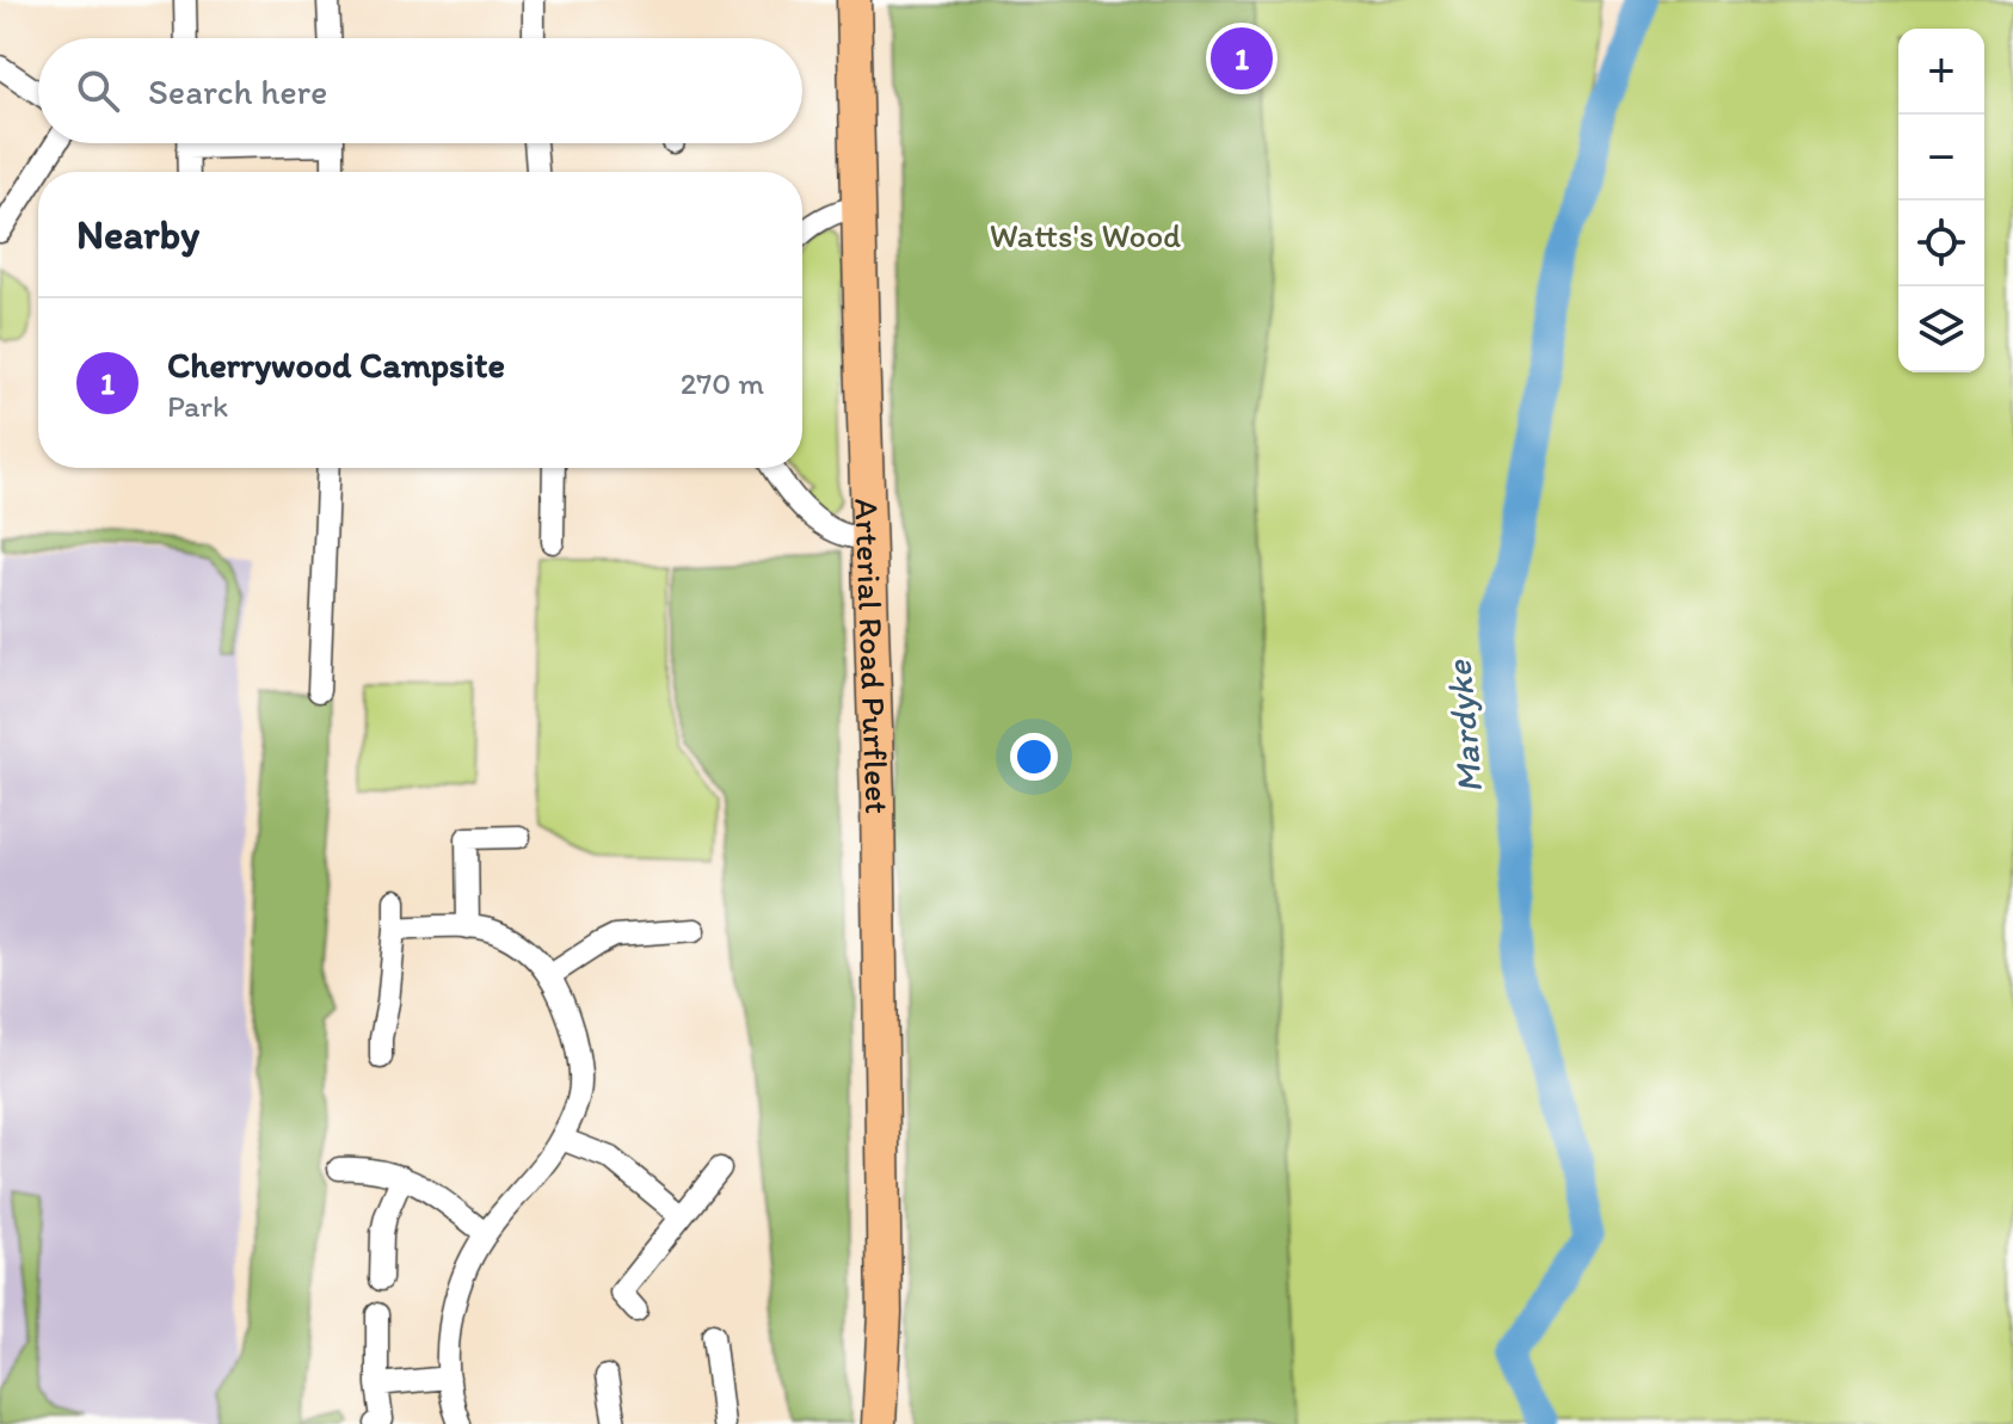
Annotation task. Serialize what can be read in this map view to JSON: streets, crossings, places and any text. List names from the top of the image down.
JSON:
{
  "streets": {
    "main road": ["Arterial Road Purfleet"]
  },
  "water": ["Mardyke"],
  "parks": ["Watts's Wood"],
  "page": {
    "pins": "1",
    "map_buttons": ["+", "−"],
    "search": "Search here",
    "heading": "Nearby",
    "list": [
      {
        "mark": "1",
        "name": "Cherrywood Campsite",
        "note": "Park",
        "value": "270 m"
      }
    ]
  }
}
